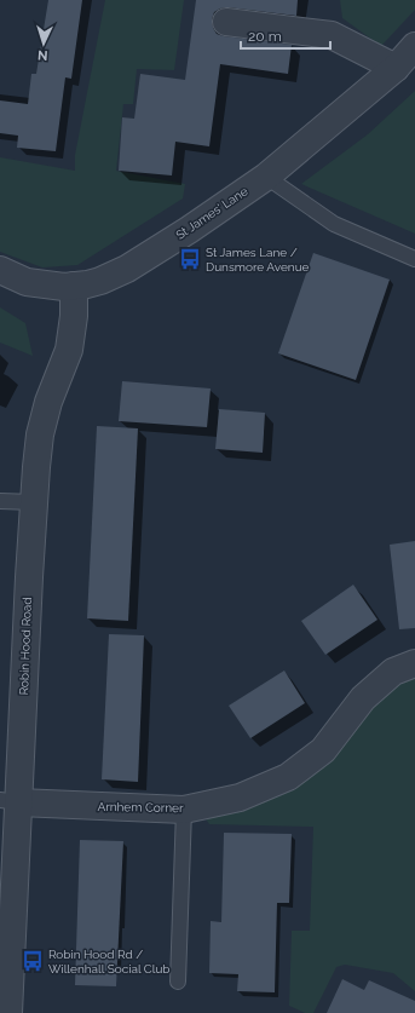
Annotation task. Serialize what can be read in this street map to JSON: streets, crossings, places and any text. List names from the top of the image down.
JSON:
{
  "streets": {
    "street": ["St James' Lane", "Robin Hood Road", "Arnhem Corner"]
  },
  "crossings": [
    ["St James' Lane", "Robin Hood Road"],
    ["Robin Hood Road", "Arnhem Corner"]
  ],
  "places": {
    "bus stop": ["St James Lane / Dunsmore Avenue", "Robin Hood Rd / Willenhall Social Club"]
  },
  "scale_bar": "20 m",
  "north": "bottom"
}
